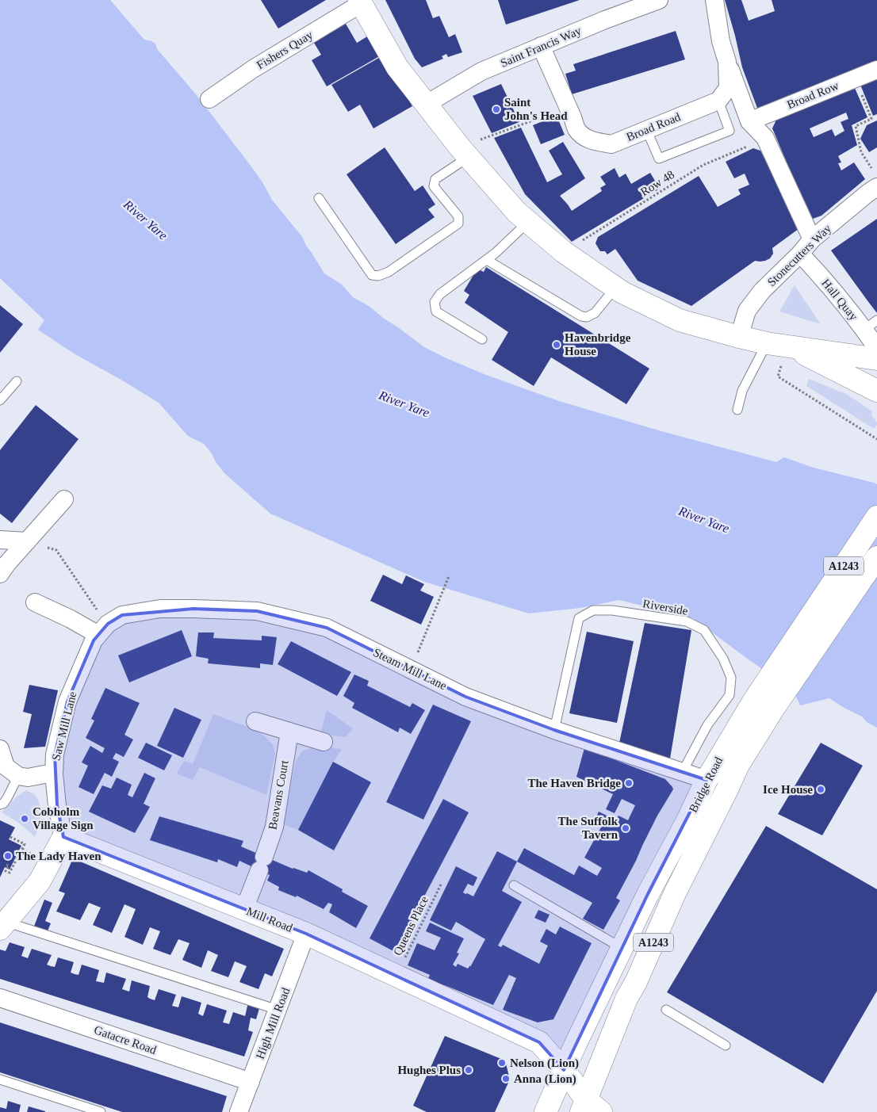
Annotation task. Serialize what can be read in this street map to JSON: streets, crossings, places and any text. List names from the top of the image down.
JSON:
{
  "streets": {
    "main road": ["A1243", "Bridge Road", "Mill Road"],
    "street": [
      "Saint Francis Way",
      "Fishers Quay",
      "Broad Row",
      "Broad Road",
      "Stonecutters Way",
      "Hall Quay",
      "Steam Mill Lane",
      "Saw Mill Lane",
      "Beavans Court",
      "High Mill Road",
      "Gatacre Road"
    ],
    "lane": ["Riverside"],
    "path": ["Row 48", "Queens Place"]
  },
  "crossings": [
    ["Saint Francis Way", "Broad Road"],
    ["Stonecutters Way", "Hall Quay"],
    ["A1243", "Bridge Road"],
    ["A1243", "Mill Road"],
    ["Riverside", "Steam Mill Lane"],
    ["Steam Mill Lane", "Saw Mill Lane"],
    ["Steam Mill Lane", "Bridge Road"],
    ["Saw Mill Lane", "Mill Road"],
    ["Bridge Road", "Mill Road"],
    ["Beavans Court", "Mill Road"],
    ["Mill Road", "Queens Place"],
    ["Mill Road", "High Mill Road"],
    ["High Mill Road", "Gatacre Road"]
  ],
  "water": ["River Yare"],
  "places": [
    "Saint John's Head",
    "Havenbridge House",
    "The Haven Bridge",
    "Ice House",
    "Cobholm Village Sign",
    "The Suffolk Tavern",
    "The Lady Haven",
    "Nelson (Lion)",
    "Hughes Plus",
    "Anna (Lion)"
  ]
}
